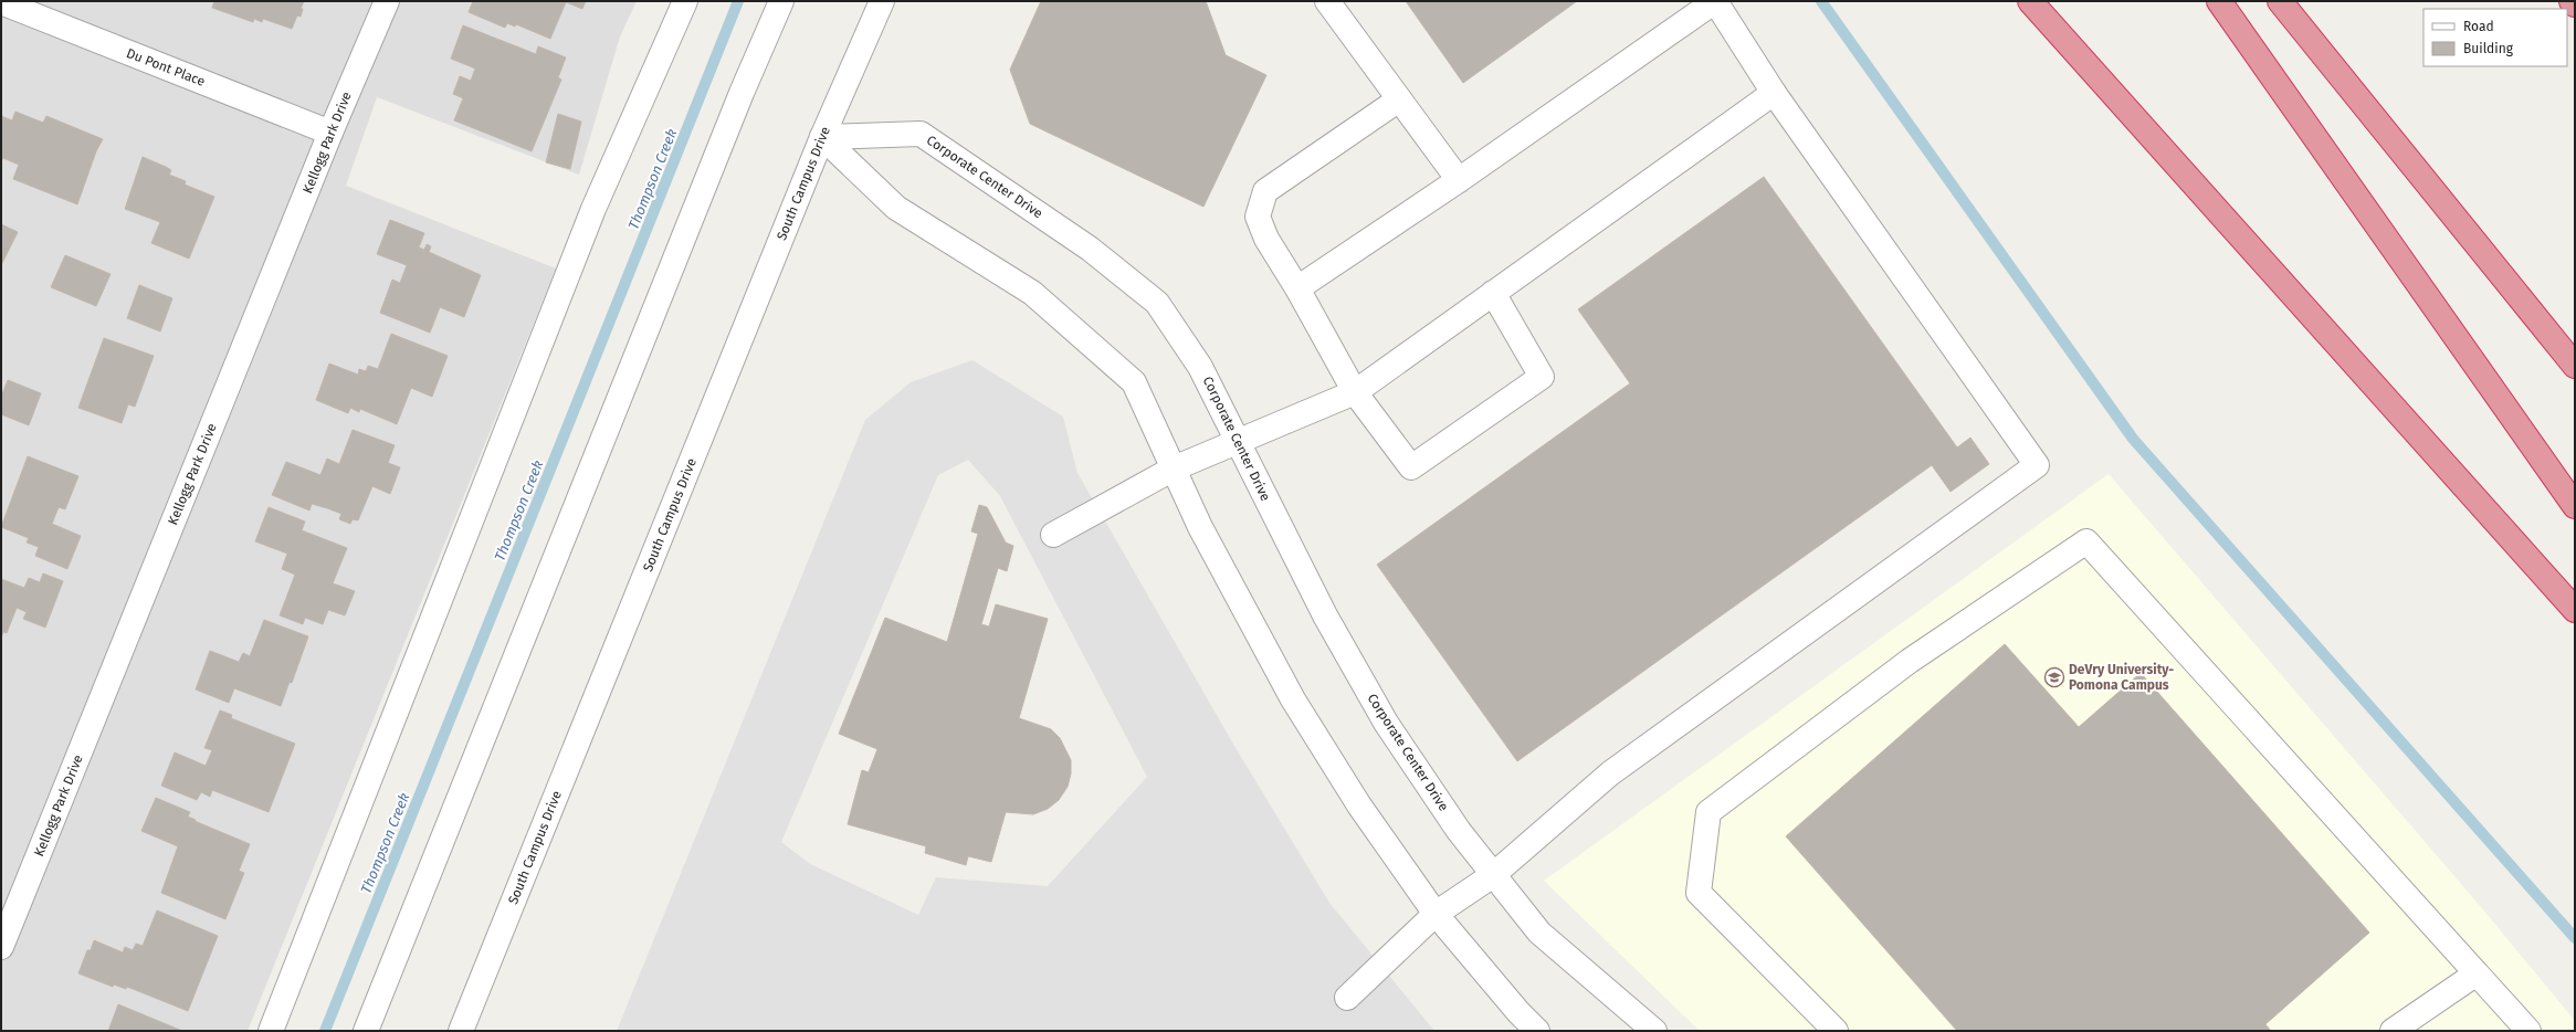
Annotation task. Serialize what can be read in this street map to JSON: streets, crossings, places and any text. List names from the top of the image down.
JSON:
{
  "streets": {
    "street": [
      "Du Pont Place",
      "Kellogg Park Drive",
      "Corporate Center Drive",
      "South Campus Drive"
    ]
  },
  "crossings": [
    ["Du Pont Place", "Kellogg Park Drive"],
    ["Corporate Center Drive", "South Campus Drive"]
  ],
  "water": ["Thompson Creek"],
  "places": {
    "school or university": ["DeVry University- Pomona Campus"]
  },
  "legend": ["Road", "Building"]
}
